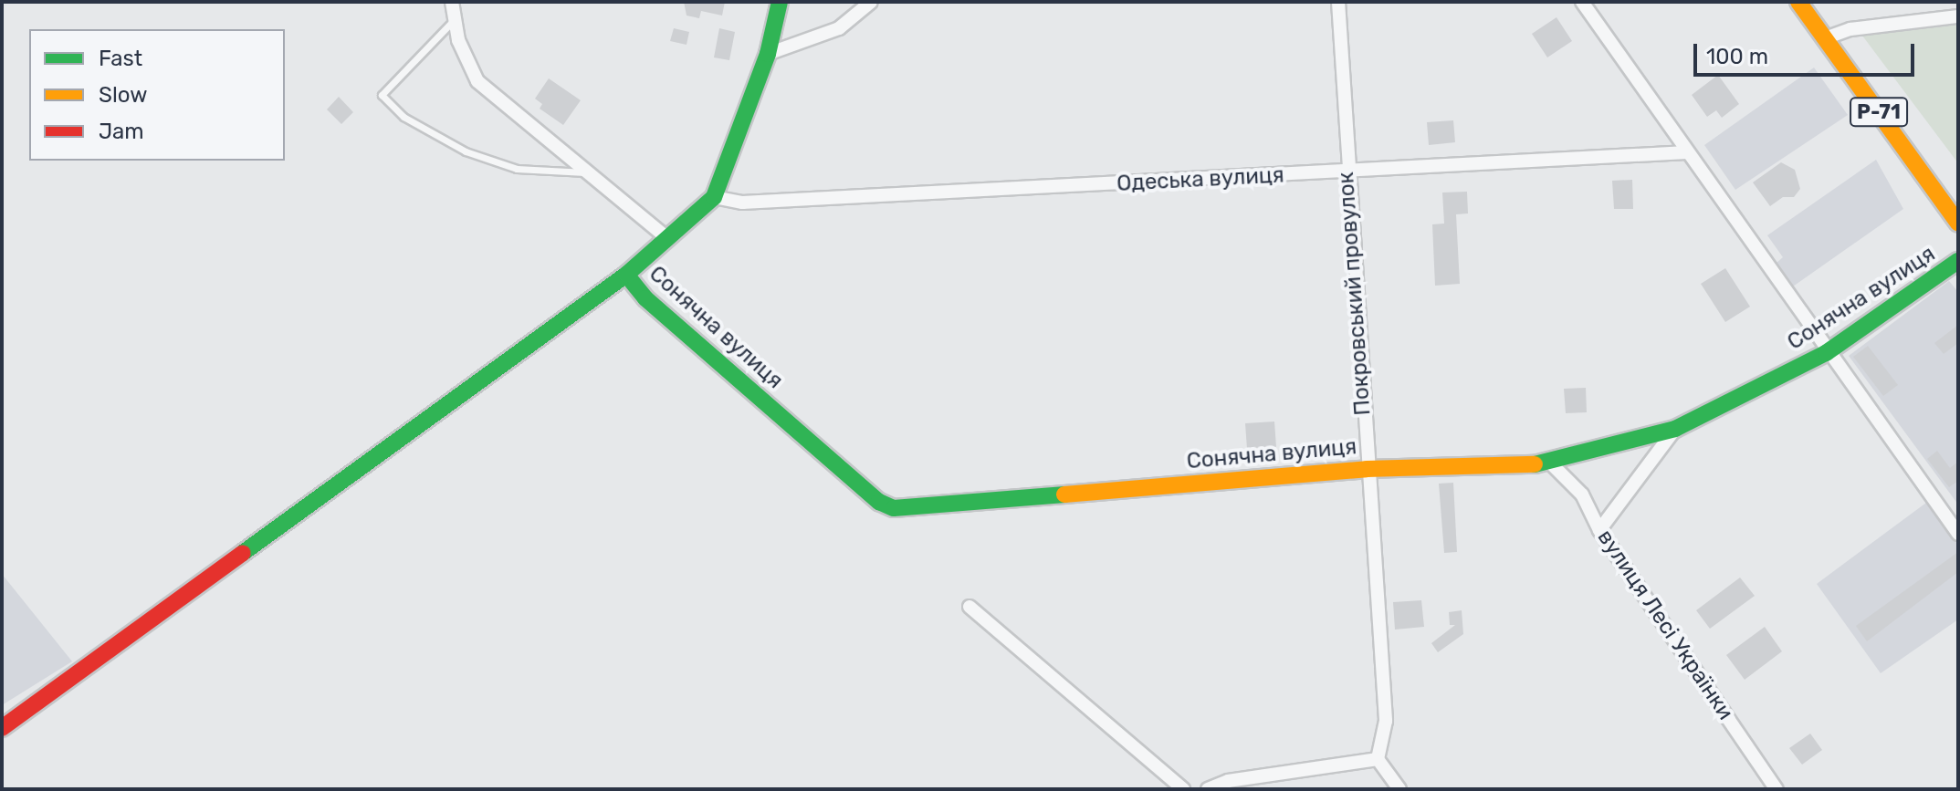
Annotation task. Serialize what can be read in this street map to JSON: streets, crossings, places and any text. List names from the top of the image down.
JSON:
{
  "streets": {
    "street": [
      "Р-71",
      "Одеська вулиця",
      "Покровський провулок",
      "Сонячна вулиця",
      "вулиця Лесі Українки"
    ]
  },
  "crossings": [
    ["Одеська вулиця", "Покровський провулок"],
    ["Покровський провулок", "Сонячна вулиця"],
    ["Сонячна вулиця", "вулиця Лесі Українки"]
  ],
  "legend": ["Fast", "Slow", "Jam"],
  "scale_bar": "100 m"
}
